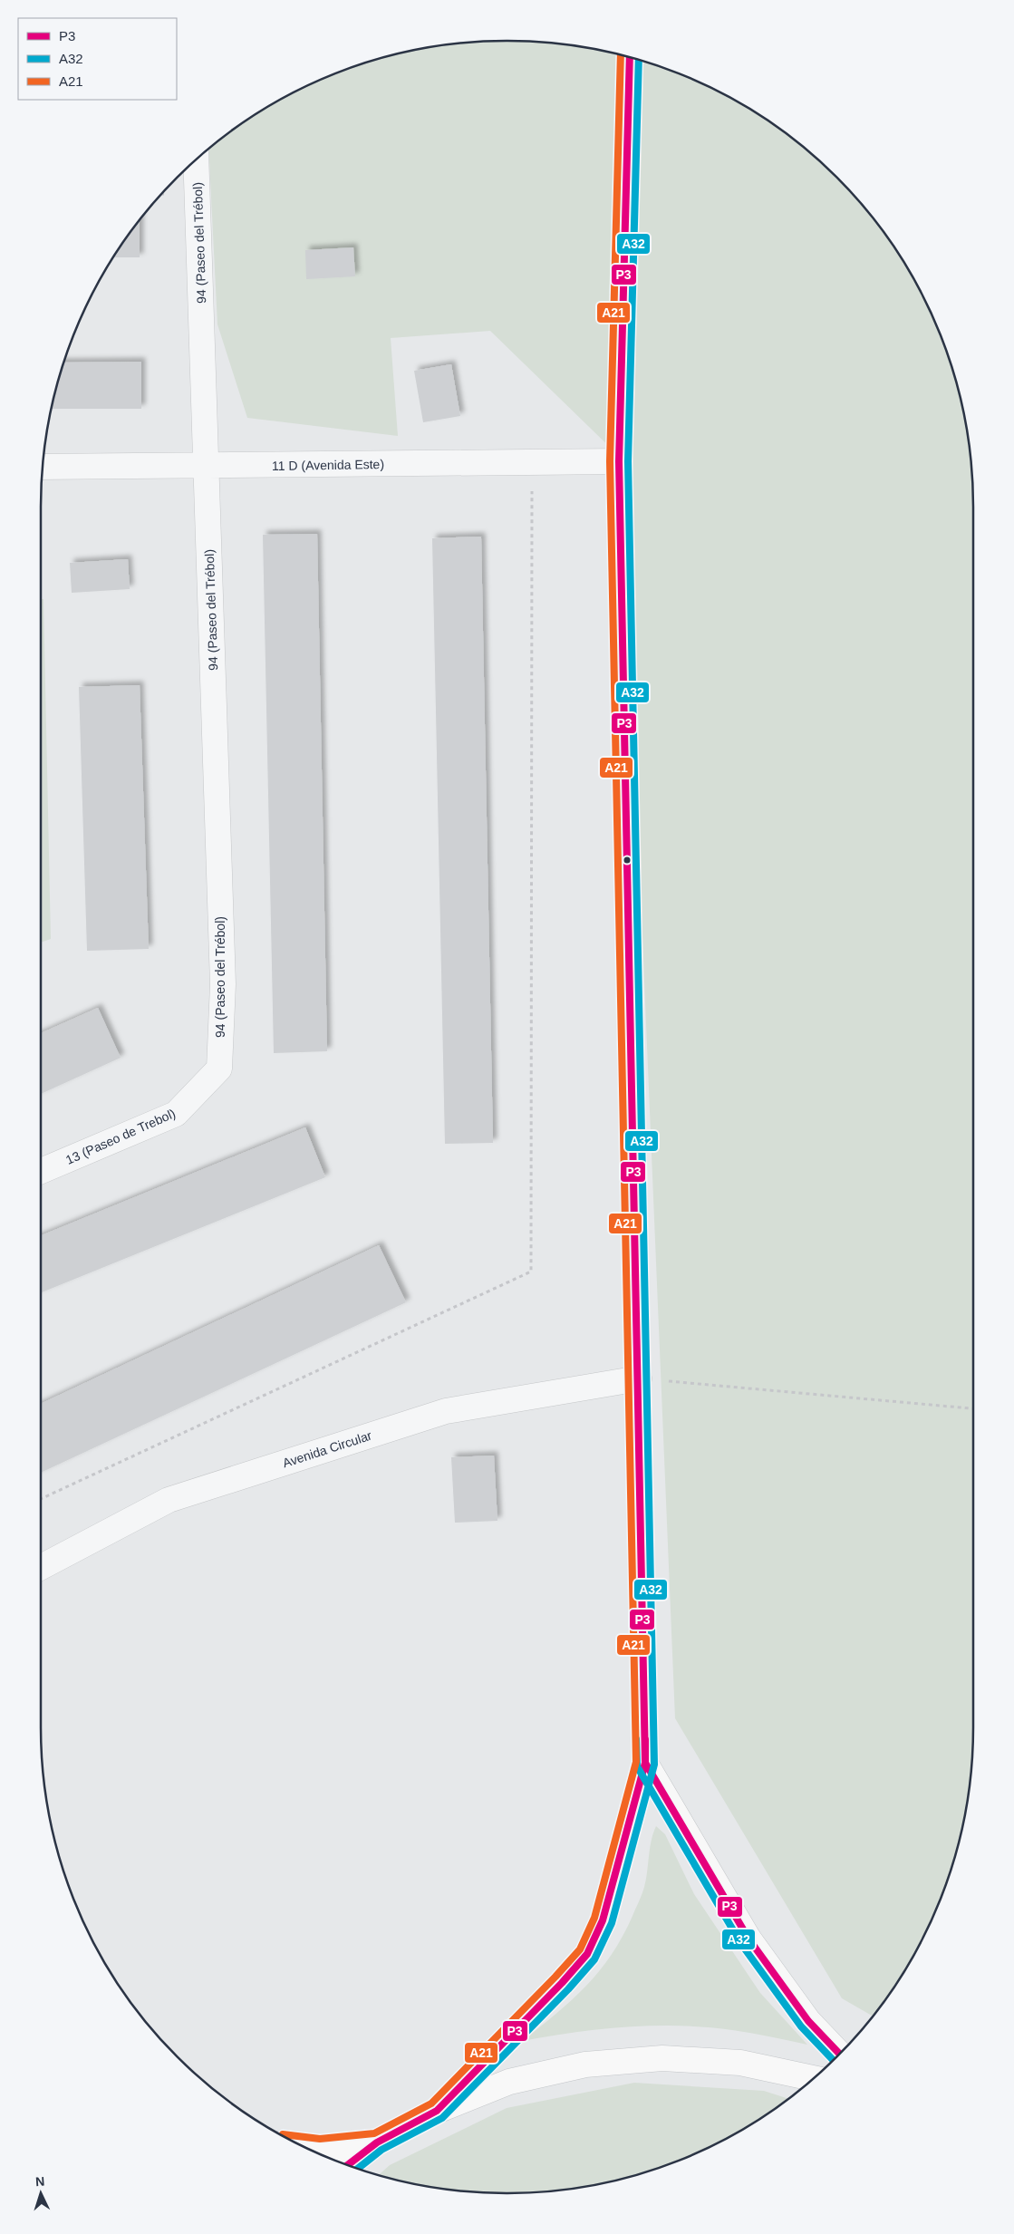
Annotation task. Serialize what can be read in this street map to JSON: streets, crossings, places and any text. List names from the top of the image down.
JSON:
{
  "streets": {
    "street": [
      "94 (Paseo del Trébol)",
      "11 D (Avenida Este)",
      "13 (Paseo de Trebol)",
      "Avenida Circular"
    ]
  },
  "crossings": [
    ["94 (Paseo del Trébol)", "11 D (Avenida Este)"],
    ["94 (Paseo del Trébol)", "13 (Paseo de Trebol)"]
  ],
  "lines": ["transit line A21", "transit line P3", "transit line A32"],
  "legend": ["P3", "A32", "A21"],
  "north": "top"
}
